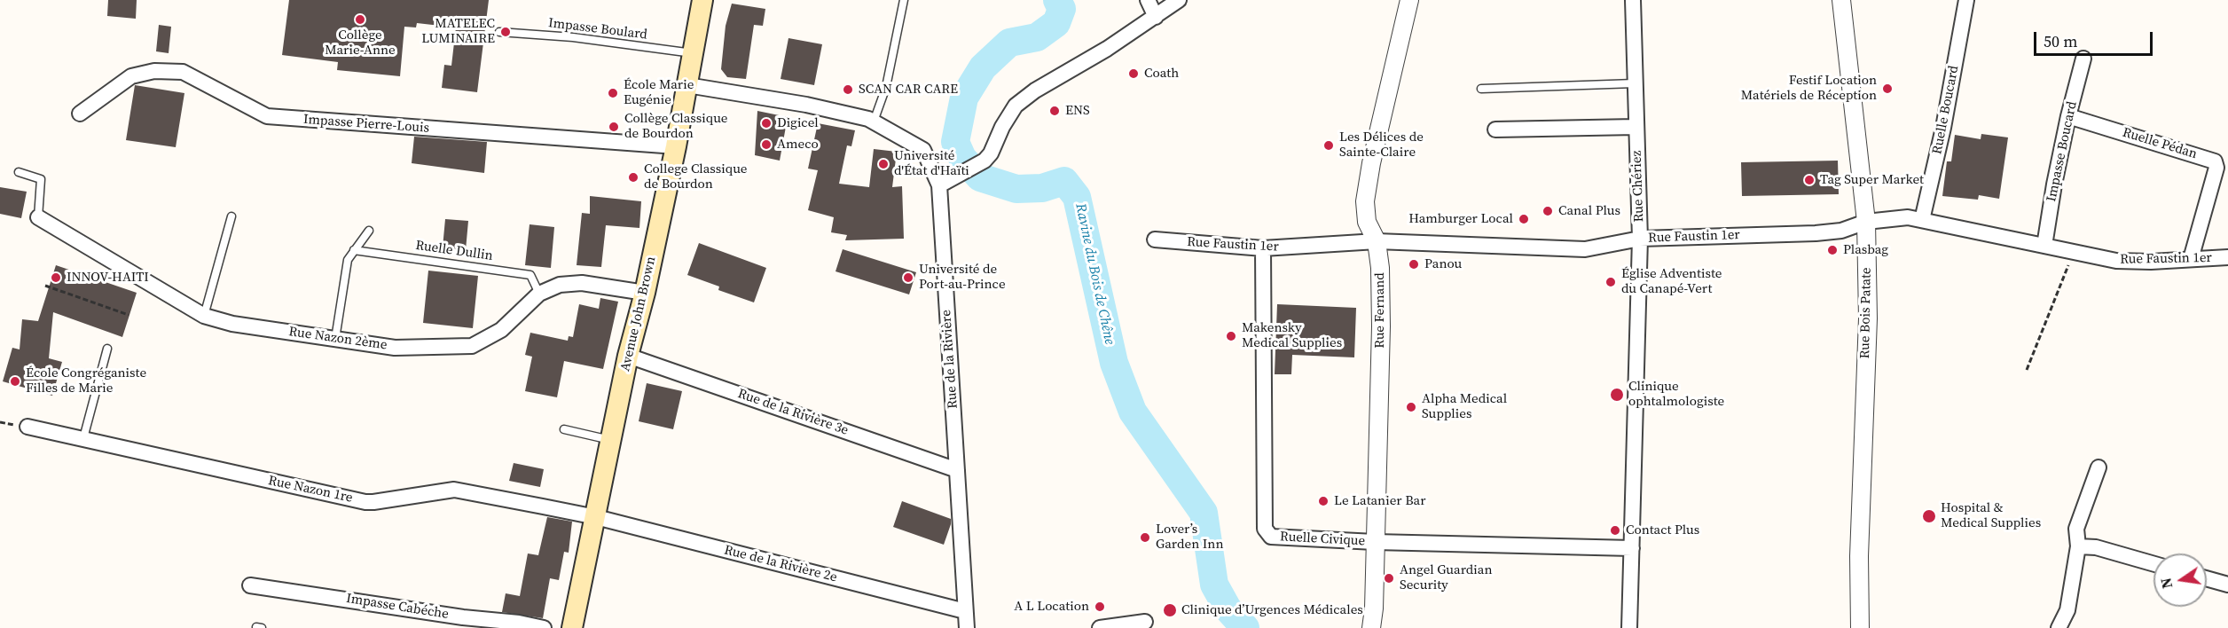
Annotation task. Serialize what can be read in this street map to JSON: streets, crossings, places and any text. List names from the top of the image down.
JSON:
{
  "streets": {
    "main road": ["Avenue John Brown"],
    "street": [
      "Ruelle Boucard",
      "Impasse Pierre-Louis",
      "Ruelle Pédan",
      "Impasse Boucard",
      "Rue Chériez",
      "Rue Faustin 1er",
      "Rue Fernand",
      "Rue Bois Patate",
      "Rue Nazon 2ème",
      "Rue de la Rivière",
      "Rue de la Rivière 3e",
      "Rue Nazon 1re",
      "Ruelle Civique",
      "Rue de la Rivière 2e",
      "Impasse Cabéche"
    ],
    "lane": ["Impasse Boulard", "Ruelle Dullin"]
  },
  "crossings": [
    ["Impasse Boulard", "Avenue John Brown"],
    ["Ruelle Boucard", "Rue Faustin 1er"],
    ["Impasse Pierre-Louis", "Avenue John Brown"],
    ["Ruelle Pédan", "Impasse Boucard"],
    ["Ruelle Pédan", "Rue Faustin 1er"],
    ["Impasse Boucard", "Rue Faustin 1er"],
    ["Rue Chériez", "Rue Faustin 1er"],
    ["Rue Chériez", "Ruelle Civique"],
    ["Rue Faustin 1er", "Rue Fernand"],
    ["Rue Faustin 1er", "Rue Bois Patate"],
    ["Rue Faustin 1er", "Ruelle Civique"],
    ["Ruelle Dullin", "Rue Nazon 2ème"],
    ["Rue Fernand", "Ruelle Civique"],
    ["Avenue John Brown", "Rue Nazon 2ème"],
    ["Avenue John Brown", "Rue de la Rivière"],
    ["Avenue John Brown", "Rue de la Rivière 3e"],
    ["Avenue John Brown", "Rue Nazon 1re"],
    ["Avenue John Brown", "Rue de la Rivière 2e"],
    ["Rue de la Rivière", "Rue de la Rivière 3e"],
    ["Rue de la Rivière", "Rue de la Rivière 2e"],
    ["Rue Nazon 1re", "Rue de la Rivière 2e"]
  ],
  "water": ["Ravine du Bois de Chêne"],
  "places": [
    "Collège Marie-Anne",
    "MATELEC LUMINAIRE",
    "Coath",
    "Festif Location Matériels de Réception",
    "SCAN CAR CARE",
    "École Marie Eugénie",
    "ENS",
    "Digicel",
    "Collège Classique de Bourdon",
    "Ameco",
    "Les Délices de Sainte-Claire",
    "Université d'État d'Haïti",
    "College Classique de Bourdon",
    "Tag Super Market",
    "Canal Plus",
    "Hamburger Local",
    "Plasbag",
    "Panou",
    "INNOV-HAITI",
    "Université de Port-au-Prince",
    "Église Adventiste du Canapé-Vert",
    "Makensky Medical Supplies",
    "École Congréganiste Filles de Marie",
    "Clinique ophtalmologiste",
    "Alpha Medical Supplies",
    "Le Latanier Bar",
    "Hospital & Medical Supplies",
    "Contact Plus",
    "Lover’s Garden Inn",
    "Angel Guardian Security",
    "A L Location",
    "Clinique d’Urgences Médicales"
  ],
  "scale_bar": "50 m",
  "north": "left"
}
